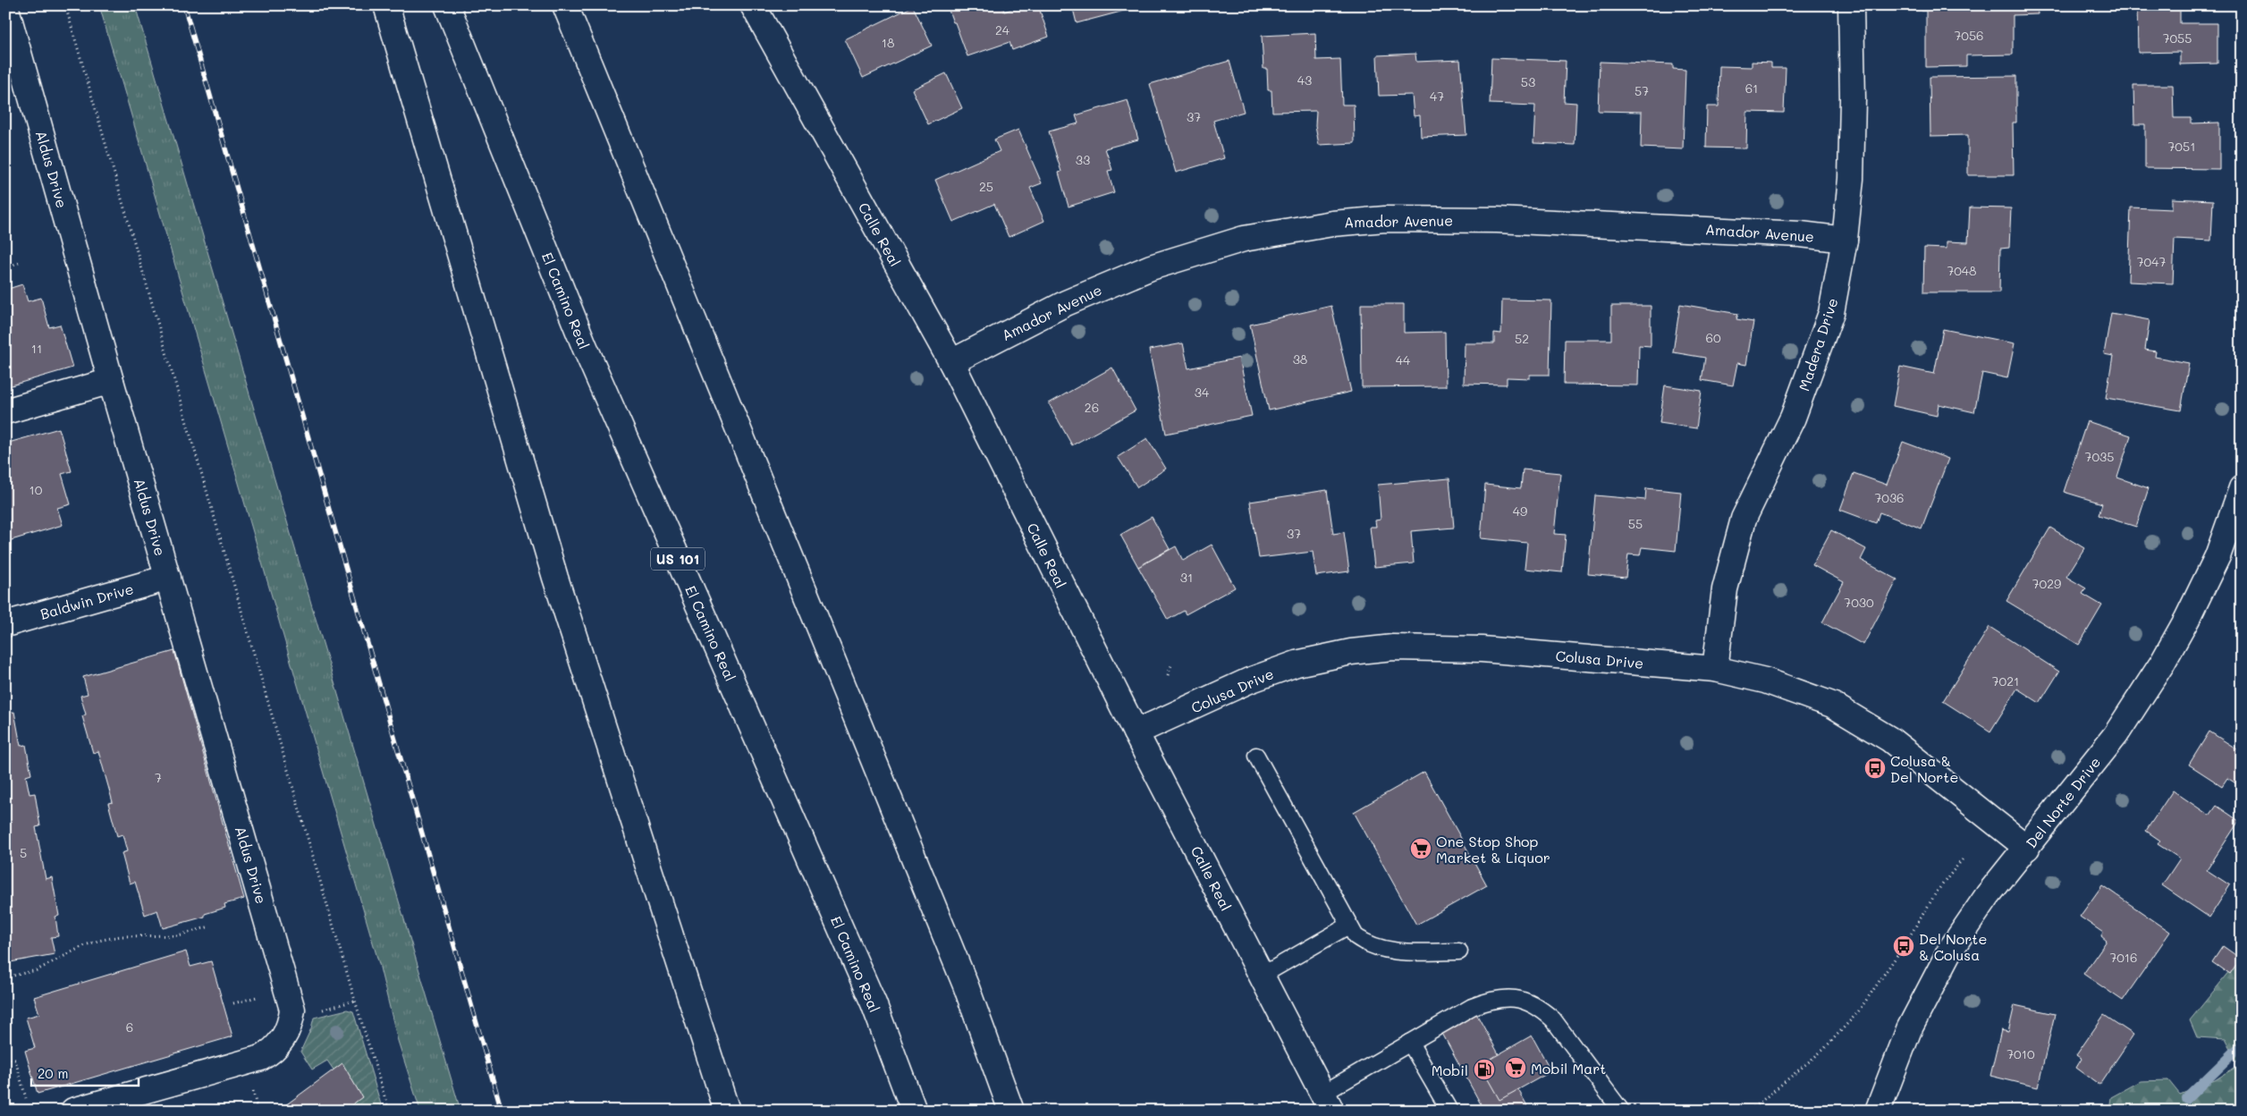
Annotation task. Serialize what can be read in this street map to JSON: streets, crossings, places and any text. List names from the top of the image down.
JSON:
{
  "streets": {
    "main road": [
      "Aldus Drive",
      "Amador Avenue",
      "Calle Real",
      "El Camino Real",
      "Madera Drive",
      "US 101",
      "Baldwin Drive",
      "Colusa Drive",
      "Del Norte Drive"
    ]
  },
  "crossings": [
    ["Aldus Drive", "Baldwin Drive"],
    ["Amador Avenue", "Calle Real"],
    ["Amador Avenue", "Madera Drive"],
    ["Calle Real", "Colusa Drive"],
    ["Madera Drive", "Colusa Drive"],
    ["Colusa Drive", "Del Norte Drive"]
  ],
  "places": {
    "bus stop": ["Colusa & Del Norte", "Del Norte & Colusa"],
    "supermarket": ["One Stop Shop Market & Liquor", "Mobil Mart"],
    "fuel station": ["Mobil"]
  },
  "house_numbers": [
    "24",
    "7056",
    "7055",
    "18",
    "43",
    "53",
    "61",
    "57",
    "47",
    "37",
    "7051",
    "33",
    "25",
    "7047",
    "7048",
    "60",
    "52",
    "11",
    "38",
    "44",
    "34",
    "26",
    "7035",
    "10",
    "7036",
    "49",
    "55",
    "37",
    "31",
    "7029",
    "7030",
    "7021",
    "7",
    "5",
    "7016",
    "6",
    "7010"
  ],
  "scale_bar": "20 m"
}
